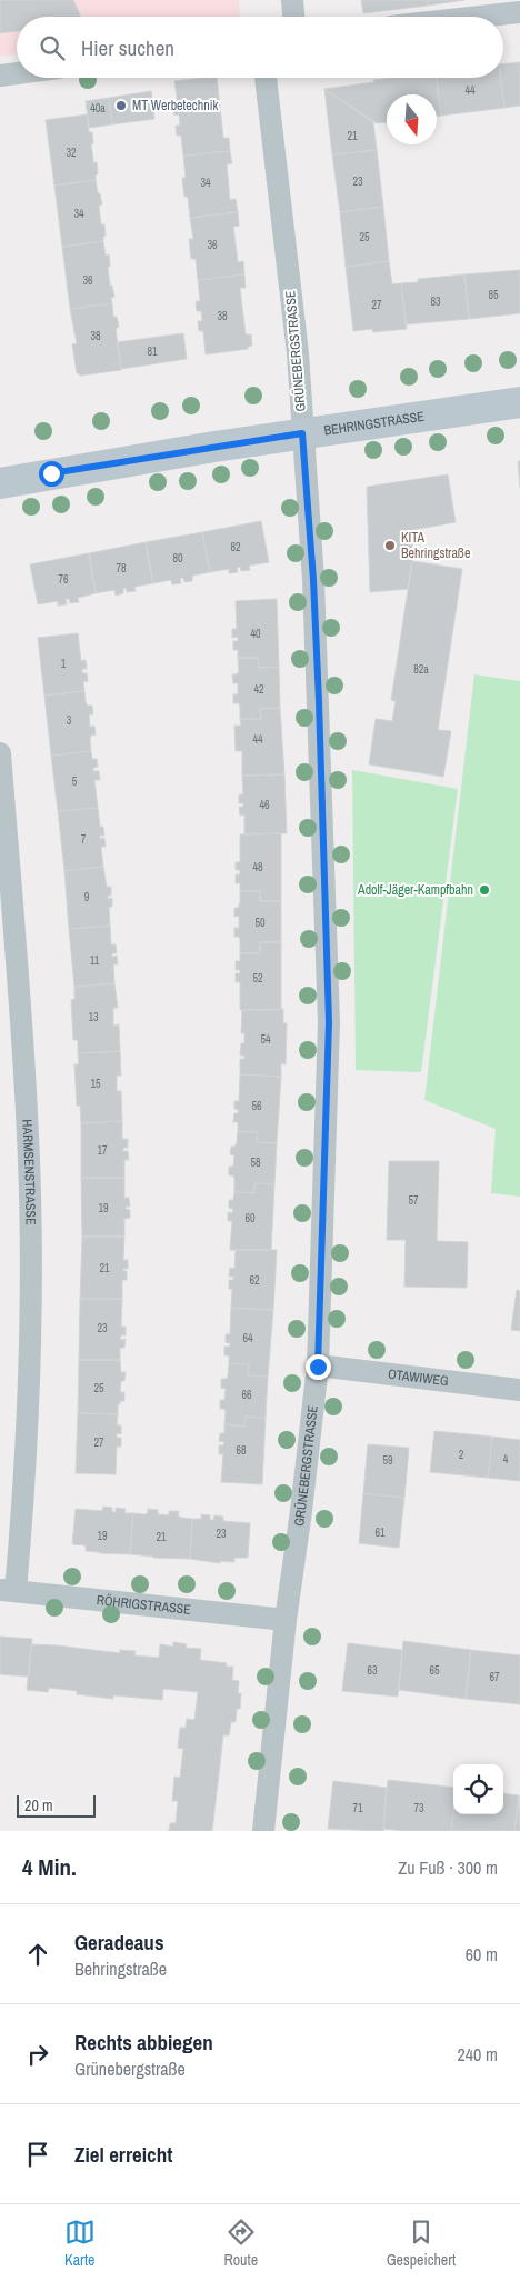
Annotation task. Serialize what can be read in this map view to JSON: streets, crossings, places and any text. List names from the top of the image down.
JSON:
{
  "streets": {
    "main road": ["BEHRINGSTRASSE"],
    "street": [
      "GRÜNEBERGSTRASSE",
      "HARMSENSTRASSE",
      "OTAWIWEG",
      "RÖHRIGSTRASSE"
    ]
  },
  "crossings": [
    ["GRÜNEBERGSTRASSE", "BEHRINGSTRASSE"],
    ["GRÜNEBERGSTRASSE", "OTAWIWEG"],
    ["GRÜNEBERGSTRASSE", "RÖHRIGSTRASSE"],
    ["HARMSENSTRASSE", "RÖHRIGSTRASSE"]
  ],
  "places": ["MT Werbetechnik", "KITA Behringstraße", "Adolf-Jäger-Kampfbahn"],
  "house_numbers": [
    "44",
    "40a",
    "21",
    "32",
    "23",
    "34",
    "34",
    "25",
    "36",
    "36",
    "85",
    "83",
    "27",
    "38",
    "38",
    "81",
    "82",
    "80",
    "78",
    "76",
    "40",
    "1",
    "82a",
    "42",
    "3",
    "44",
    "5",
    "46",
    "7",
    "48",
    "9",
    "50",
    "11",
    "52",
    "13",
    "54",
    "15",
    "56",
    "17",
    "58",
    "57",
    "19",
    "60",
    "21",
    "62",
    "23",
    "64",
    "25",
    "66",
    "27",
    "68",
    "2",
    "4",
    "59",
    "61",
    "23",
    "19",
    "21",
    "63",
    "65",
    "67",
    "71",
    "73"
  ],
  "scale_bar": "20 m",
  "north": "bottom",
  "page": {
    "search": "Hier suchen",
    "scale": "20 m",
    "heading": ["4 Min.", "Zu Fuß · 300 m"],
    "list": [
      ["Geradeaus", "Behringstraße", "60 m"],
      ["Rechts abbiegen", "Grünebergstraße", "240 m"],
      "Ziel erreicht"
    ],
    "nav": ["Karte", "Route", "Gespeichert"]
  }
}
